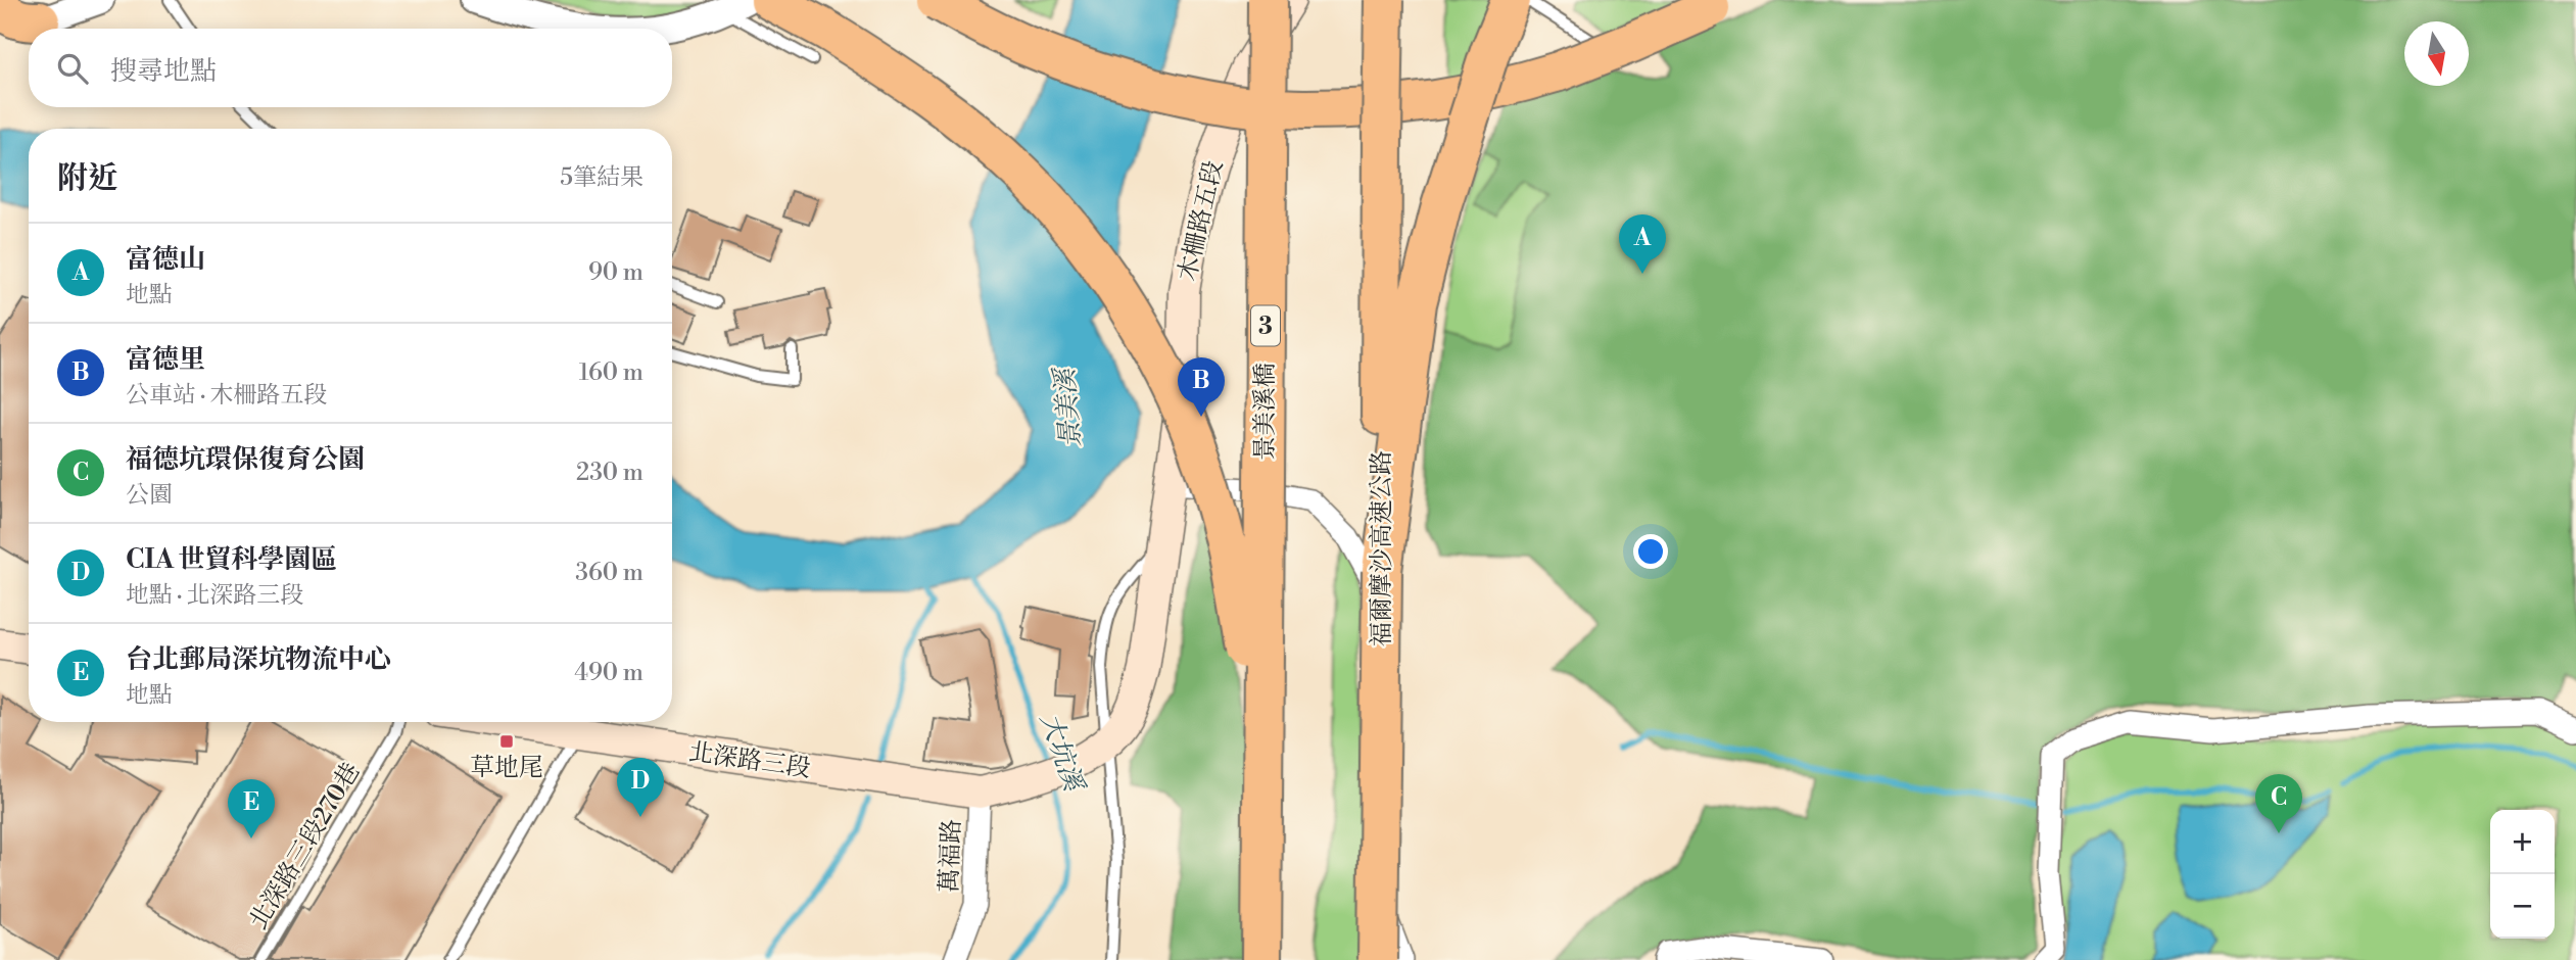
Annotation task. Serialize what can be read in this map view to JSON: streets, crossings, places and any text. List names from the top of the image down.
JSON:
{
  "streets": {
    "highway": ["3", "景美溪橋", "福爾摩沙高速公路"],
    "main road": ["木柵路五段", "北深路三段"],
    "street": ["萬福路"],
    "lane": ["北深路三段270巷"]
  },
  "crossings": [
    ["北深路三段", "萬福路"]
  ],
  "water": ["景美溪", "大坑溪"],
  "places": {
    "transit": ["草地尾"]
  },
  "north": "bottom",
  "page": {
    "search": "搜尋地點",
    "heading": ["附近", "5筆結果"],
    "pins": [
      "A",
      "B",
      "D",
      "C",
      "E"
    ],
    "list": [
      {
        "mark": "A",
        "name": "富德山",
        "note": "地點",
        "value": "90 m"
      },
      {
        "mark": "B",
        "name": "富德里",
        "note": "公車站 · 木柵路五段",
        "value": "160 m"
      },
      {
        "mark": "C",
        "name": "福德坑環保復育公園",
        "note": "公園",
        "value": "230 m"
      },
      {
        "mark": "D",
        "name": "CIA 世貿科學園區",
        "note": "地點 · 北深路三段",
        "value": "360 m"
      },
      {
        "mark": "E",
        "name": "台北郵局深坑物流中心",
        "note": "地點",
        "value": "490 m"
      }
    ],
    "map_buttons": ["+", "−"]
  }
}
